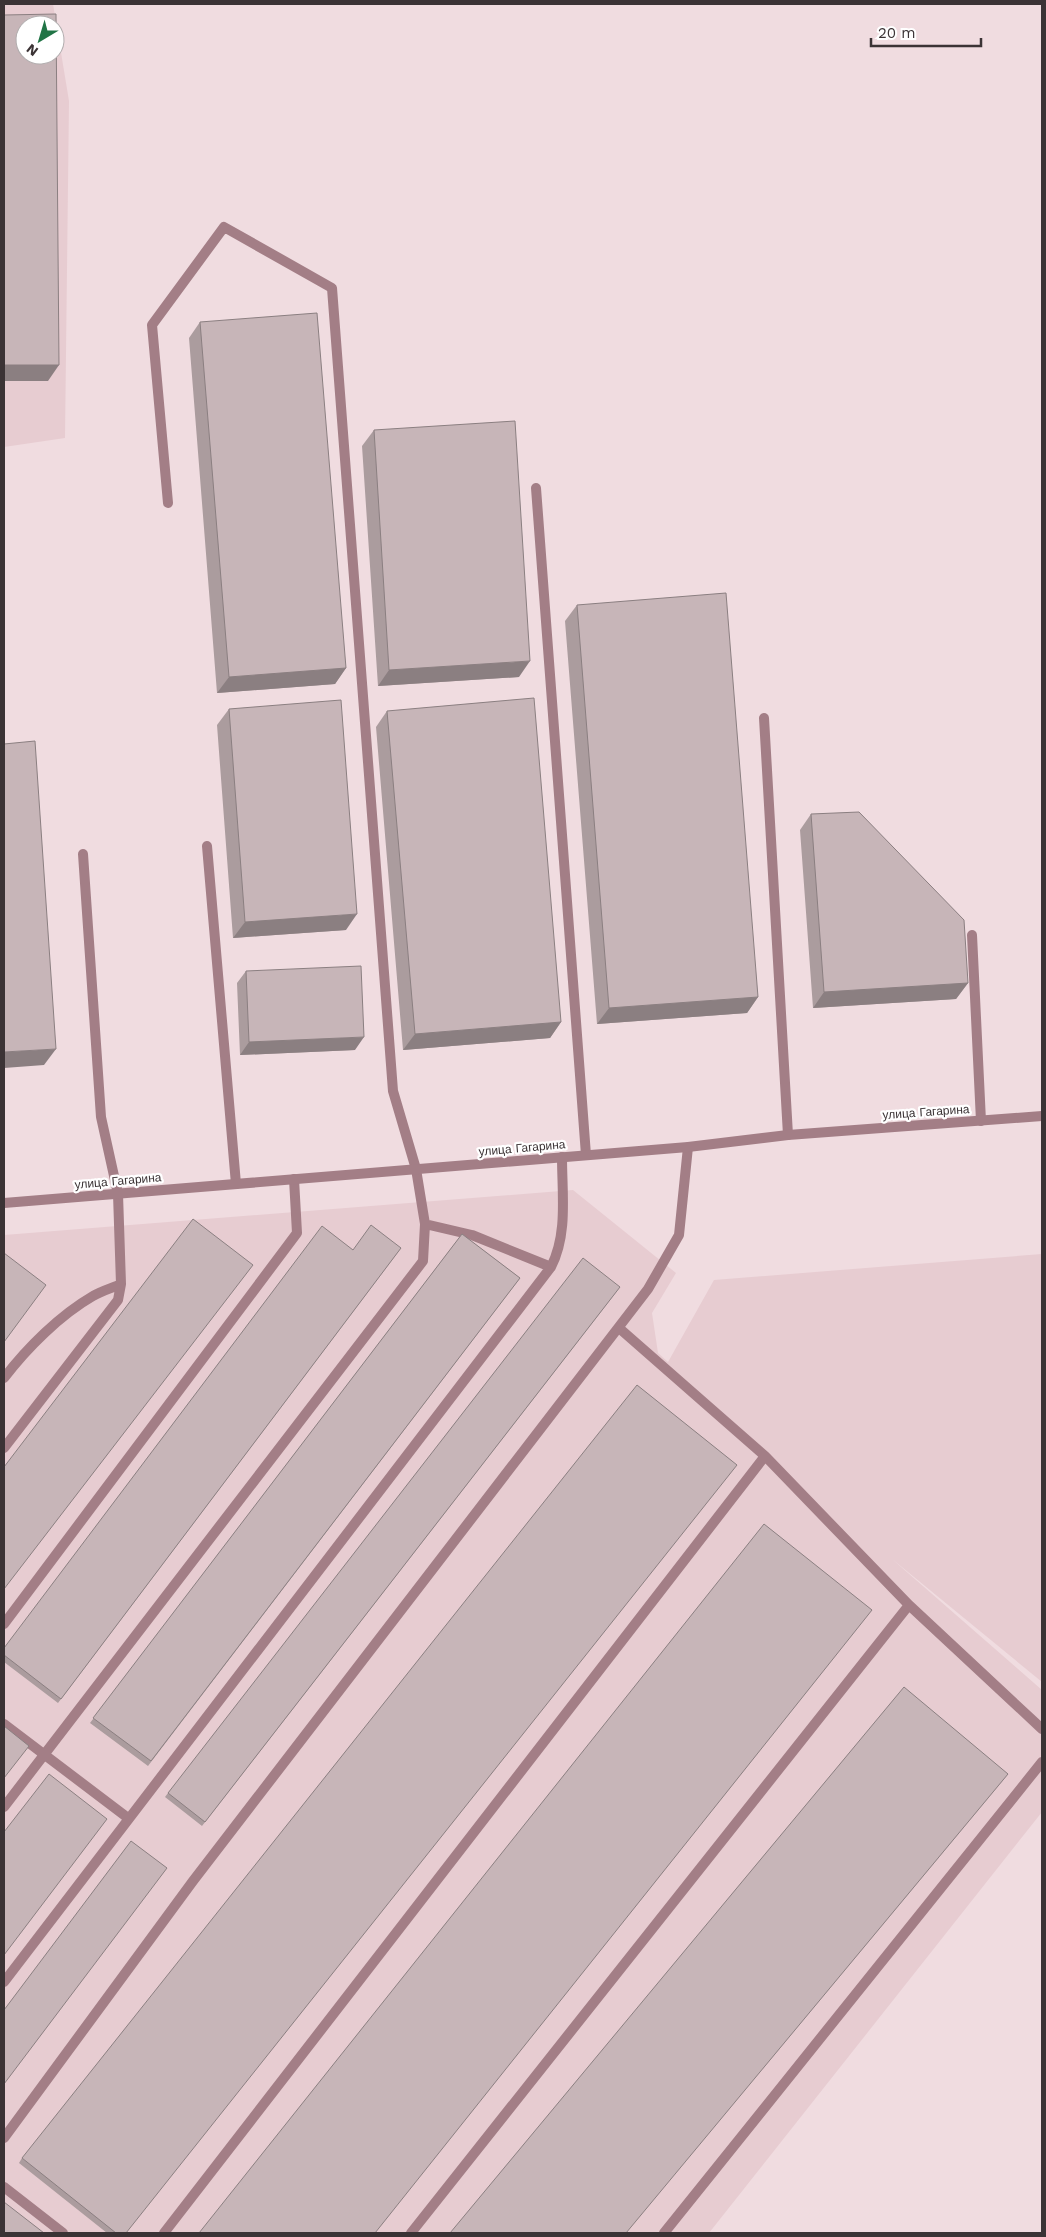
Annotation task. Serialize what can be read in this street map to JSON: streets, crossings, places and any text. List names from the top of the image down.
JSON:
{
  "streets": {
    "street": ["улица Гагарина"]
  },
  "scale_bar": "20 m",
  "north": "bottom left"
}
